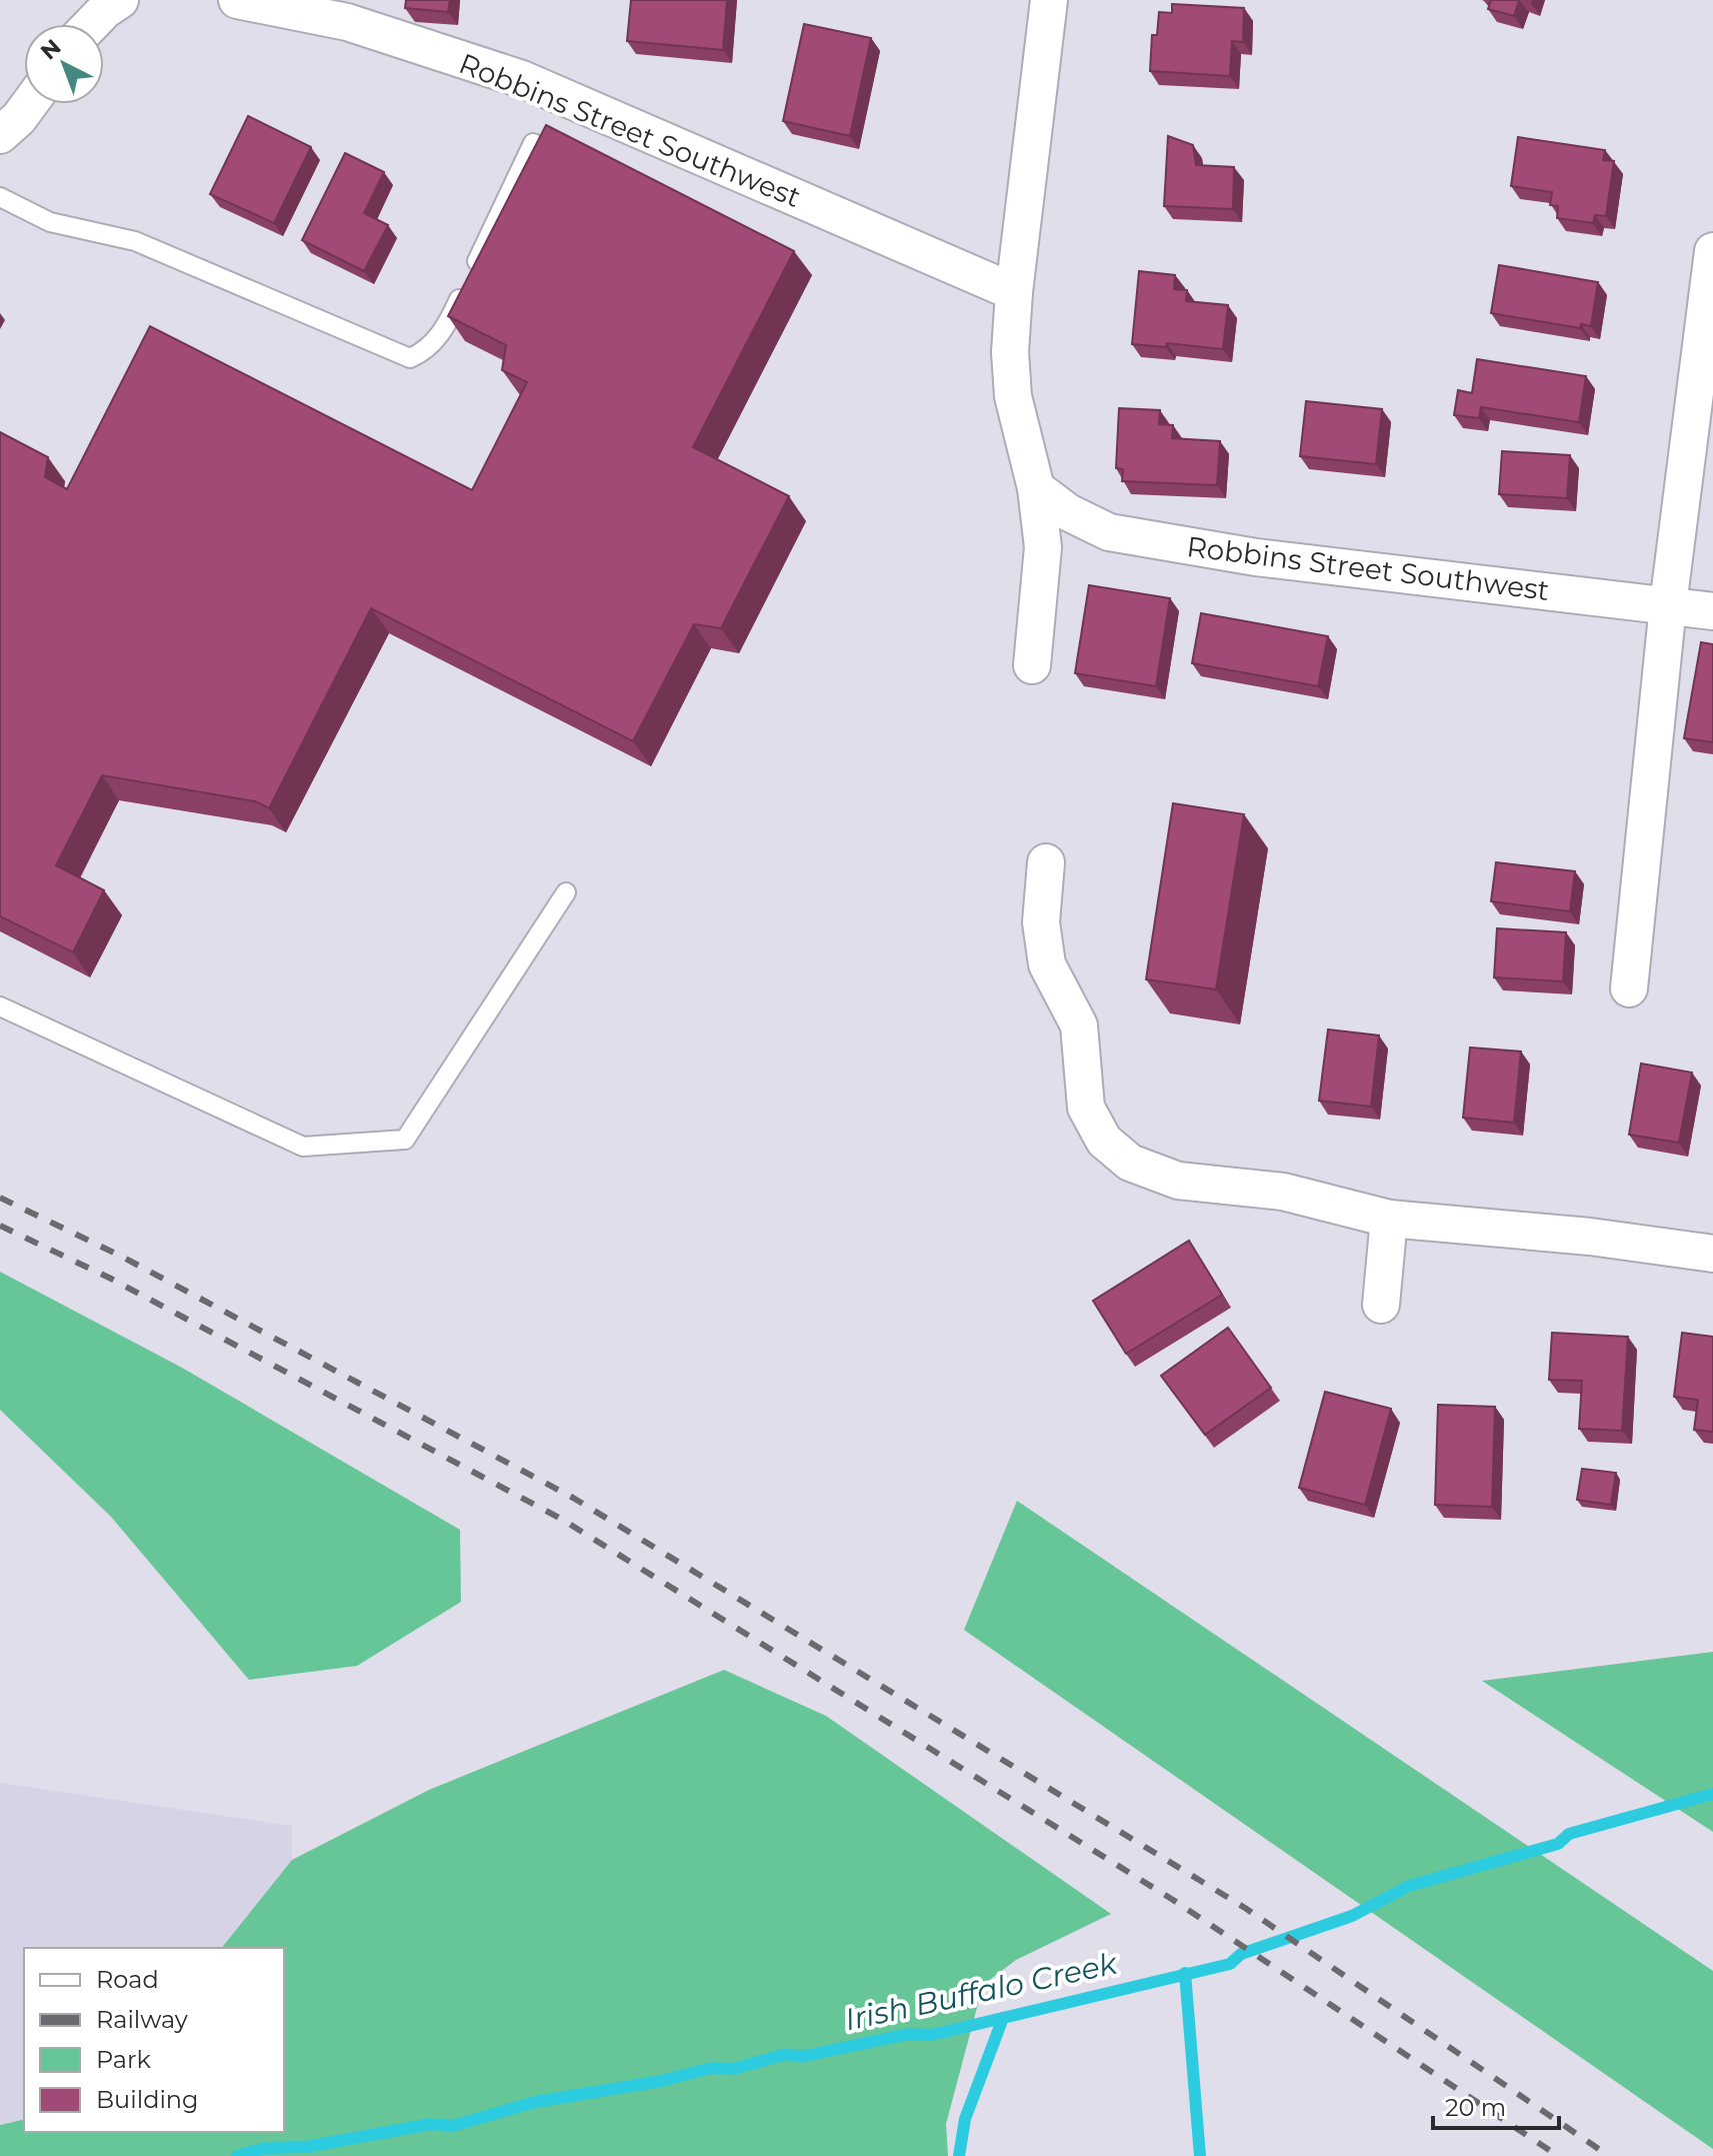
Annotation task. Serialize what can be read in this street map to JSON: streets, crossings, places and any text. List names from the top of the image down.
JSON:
{
  "streets": {
    "street": ["Robbins Street Southwest"]
  },
  "water": ["Irish Buffalo Creek"],
  "legend": [
    "Road",
    "Railway",
    "Park",
    "Building"
  ],
  "scale_bar": "20 m",
  "north": "top left"
}
